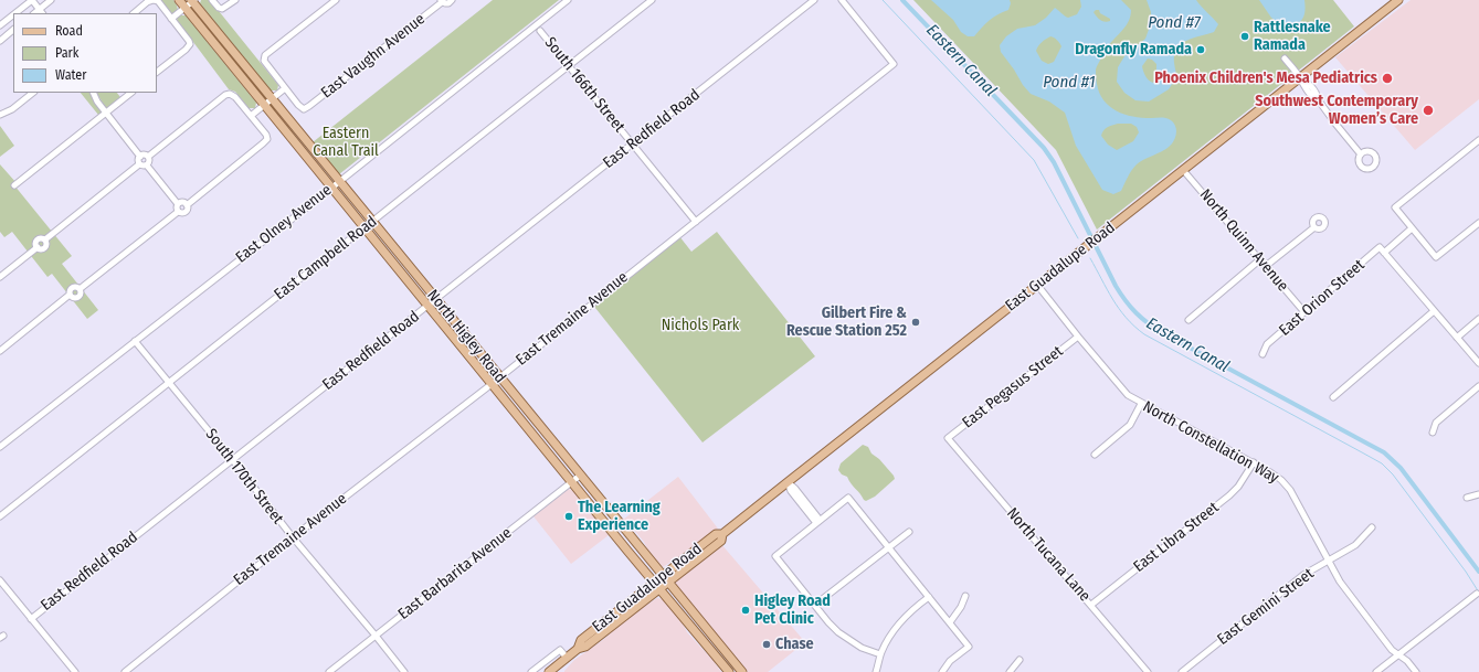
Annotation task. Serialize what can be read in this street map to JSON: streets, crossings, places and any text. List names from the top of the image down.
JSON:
{
  "streets": {
    "main road": ["East Guadalupe Road", "North Higley Road"],
    "street": [
      "East Vaughn Avenue",
      "South 166th Street",
      "East Redfield Road",
      "East Olney Avenue",
      "North Quinn Avenue",
      "East Campbell Road",
      "East Orion Street",
      "East Tremaine Avenue",
      "East Pegasus Street",
      "North Constellation Way",
      "South 170th Street",
      "East Libra Street",
      "North Tucana Lane",
      "East Barbarita Avenue",
      "East Gemini Street"
    ]
  },
  "crossings": [
    ["South 166th Street", "East Redfield Road"],
    ["South 166th Street", "East Campbell Road"],
    ["South 166th Street", "East Tremaine Avenue"],
    ["East Redfield Road", "North Higley Road"],
    ["East Redfield Road", "South 170th Street"],
    ["East Olney Avenue", "North Higley Road"],
    ["East Olney Avenue", "South 170th Street"],
    ["North Quinn Avenue", "East Guadalupe Road"],
    ["North Quinn Avenue", "East Orion Street"],
    ["East Campbell Road", "North Higley Road"],
    ["East Campbell Road", "South 170th Street"],
    ["East Guadalupe Road", "North Higley Road"],
    ["East Guadalupe Road", "North Constellation Way"],
    ["East Tremaine Avenue", "North Higley Road"],
    ["East Tremaine Avenue", "South 170th Street"],
    ["North Higley Road", "East Barbarita Avenue"],
    ["East Pegasus Street", "North Constellation Way"],
    ["East Pegasus Street", "North Tucana Lane"],
    ["North Constellation Way", "East Libra Street"],
    ["North Constellation Way", "East Gemini Street"],
    ["South 170th Street", "East Barbarita Avenue"],
    ["East Libra Street", "North Tucana Lane"]
  ],
  "water": ["Pond #7", "Eastern Canal", "Pond #1"],
  "parks": ["Eastern Canal Trail", "Nichols Park"],
  "places": [
    "Rattlesnake Ramada",
    "Dragonfly Ramada",
    "Phoenix Children's Mesa Pediatrics",
    "Southwest Contemporary Women’s Care",
    "Gilbert Fire & Rescue Station 252",
    "The Learning Experience",
    "Higley Road Pet Clinic",
    "Chase"
  ],
  "legend": ["Road", "Park", "Water"]
}
